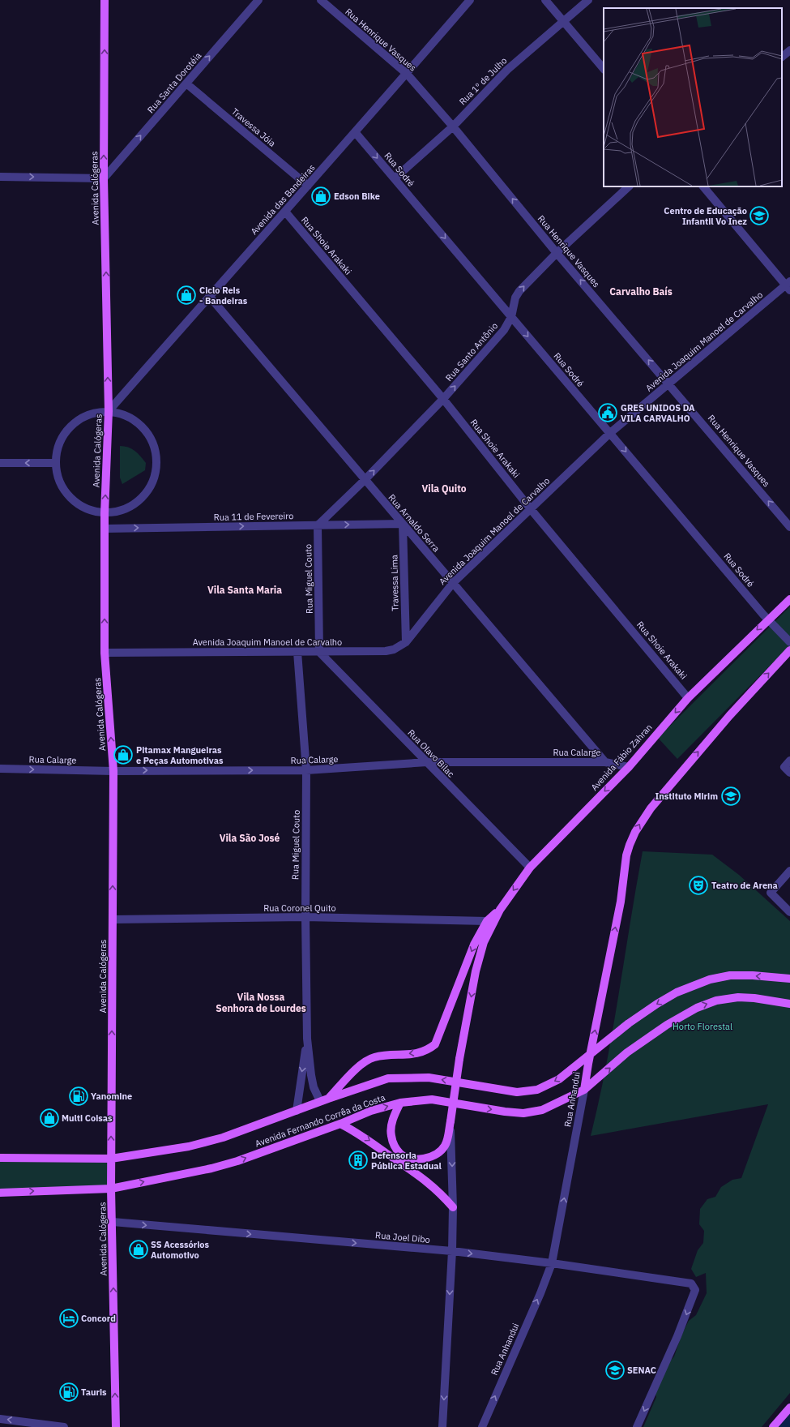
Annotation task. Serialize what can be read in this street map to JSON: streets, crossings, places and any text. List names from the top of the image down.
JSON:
{
  "streets": {
    "main road": [
      "Avenida Calógeras",
      "Avenida Fábio Zahran",
      "Rua Anhandui",
      "Avenida Fernando Corrêa da Costa"
    ],
    "street": [
      "Rua Henrique Vasques",
      "Rua 1º de Julho",
      "Rua Santa Dorotéia",
      "Travessa Jóia",
      "Rua Sodré",
      "Avenida das Bandeiras",
      "Rua Shoie Arakaki",
      "Avenida Joaquim Manoel de Carvalho",
      "Rua Santo Antônio",
      "Rua 11 de Fevereiro",
      "Rua Arnaldo Serra",
      "Rua Miguel Couto",
      "Travessa Lima",
      "Rua Calarge",
      "Rua Olavo Bilac",
      "Rua Coronel Quito",
      "Rua Joel Dibo"
    ]
  },
  "crossings": [
    ["Rua Henrique Vasques", "Rua 1º de Julho"],
    ["Rua Henrique Vasques", "Avenida das Bandeiras"],
    ["Rua Henrique Vasques", "Avenida Joaquim Manoel de Carvalho"],
    ["Rua Henrique Vasques", "Rua Santo Antônio"],
    ["Rua 1º de Julho", "Rua Sodré"],
    ["Rua Santa Dorotéia", "Travessa Jóia"],
    ["Rua Santa Dorotéia", "Avenida Calógeras"],
    ["Travessa Jóia", "Avenida das Bandeiras"],
    ["Rua Sodré", "Avenida das Bandeiras"],
    ["Rua Sodré", "Avenida Joaquim Manoel de Carvalho"],
    ["Rua Sodré", "Rua Santo Antônio"],
    ["Rua Sodré", "Avenida Fábio Zahran"],
    ["Avenida Calógeras", "Avenida das Bandeiras"],
    ["Avenida Calógeras", "Avenida Joaquim Manoel de Carvalho"],
    ["Avenida Calógeras", "Rua 11 de Fevereiro"],
    ["Avenida Calógeras", "Rua Calarge"],
    ["Avenida Calógeras", "Rua Coronel Quito"],
    ["Avenida Calógeras", "Avenida Fernando Corrêa da Costa"],
    ["Avenida Calógeras", "Rua Joel Dibo"],
    ["Avenida das Bandeiras", "Rua Shoie Arakaki"],
    ["Avenida das Bandeiras", "Rua Arnaldo Serra"],
    ["Rua Shoie Arakaki", "Avenida Joaquim Manoel de Carvalho"],
    ["Rua Shoie Arakaki", "Rua Santo Antônio"],
    ["Rua Shoie Arakaki", "Avenida Fábio Zahran"],
    ["Avenida Joaquim Manoel de Carvalho", "Rua Arnaldo Serra"],
    ["Avenida Joaquim Manoel de Carvalho", "Rua Miguel Couto"],
    ["Avenida Joaquim Manoel de Carvalho", "Travessa Lima"],
    ["Avenida Joaquim Manoel de Carvalho", "Rua Olavo Bilac"],
    ["Rua Santo Antônio", "Rua 11 de Fevereiro"],
    ["Rua Santo Antônio", "Rua Arnaldo Serra"],
    ["Rua Santo Antônio", "Rua Miguel Couto"],
    ["Rua 11 de Fevereiro", "Rua Arnaldo Serra"],
    ["Rua 11 de Fevereiro", "Rua Miguel Couto"],
    ["Rua 11 de Fevereiro", "Travessa Lima"],
    ["Rua Arnaldo Serra", "Travessa Lima"],
    ["Rua Arnaldo Serra", "Rua Calarge"],
    ["Rua Miguel Couto", "Rua Calarge"],
    ["Rua Miguel Couto", "Rua Olavo Bilac"],
    ["Rua Miguel Couto", "Rua Coronel Quito"],
    ["Rua Miguel Couto", "Avenida Fernando Corrêa da Costa"],
    ["Rua Calarge", "Rua Olavo Bilac"],
    ["Rua Calarge", "Avenida Fábio Zahran"],
    ["Rua Olavo Bilac", "Avenida Fábio Zahran"],
    ["Avenida Fábio Zahran", "Rua Coronel Quito"],
    ["Rua Anhandui", "Avenida Fernando Corrêa da Costa"],
    ["Rua Anhandui", "Rua Joel Dibo"]
  ],
  "one_way": [
    "Rua Henrique Vasques",
    "Rua Santa Dorotéia",
    "Rua Sodré",
    "Avenida Calógeras",
    "Rua Santo Antônio",
    "Rua 11 de Fevereiro",
    "Rua Calarge",
    "Avenida Fábio Zahran",
    "Rua Anhandui"
  ],
  "districts": [
    "Carvalho Baís",
    "Vila Quito",
    "Vila Santa Maria",
    "Vila São José",
    "Vila Nossa Senhora de Lourdes"
  ],
  "parks": ["Horto Florestal"],
  "places": {
    "shop": [
      "Edson Bike",
      "Ciclo Reis - Bandeiras",
      "Pitamax Mangueiras e Peças Automotivas",
      "Multi Coisas",
      "SS Acessórios Automotivo"
    ],
    "school or university": ["Centro de Educação Infantil Vo Inez", "Instituto Mirim", "SENAC"],
    "public building": ["GRES UNIDOS DA VILA CARVALHO"],
    "theatre": ["Teatro de Arena"],
    "fuel station": ["Yanomine", "Tauris"],
    "building": ["Defensoria Pública Estadual"],
    "hotel": ["Concord"]
  }
}
